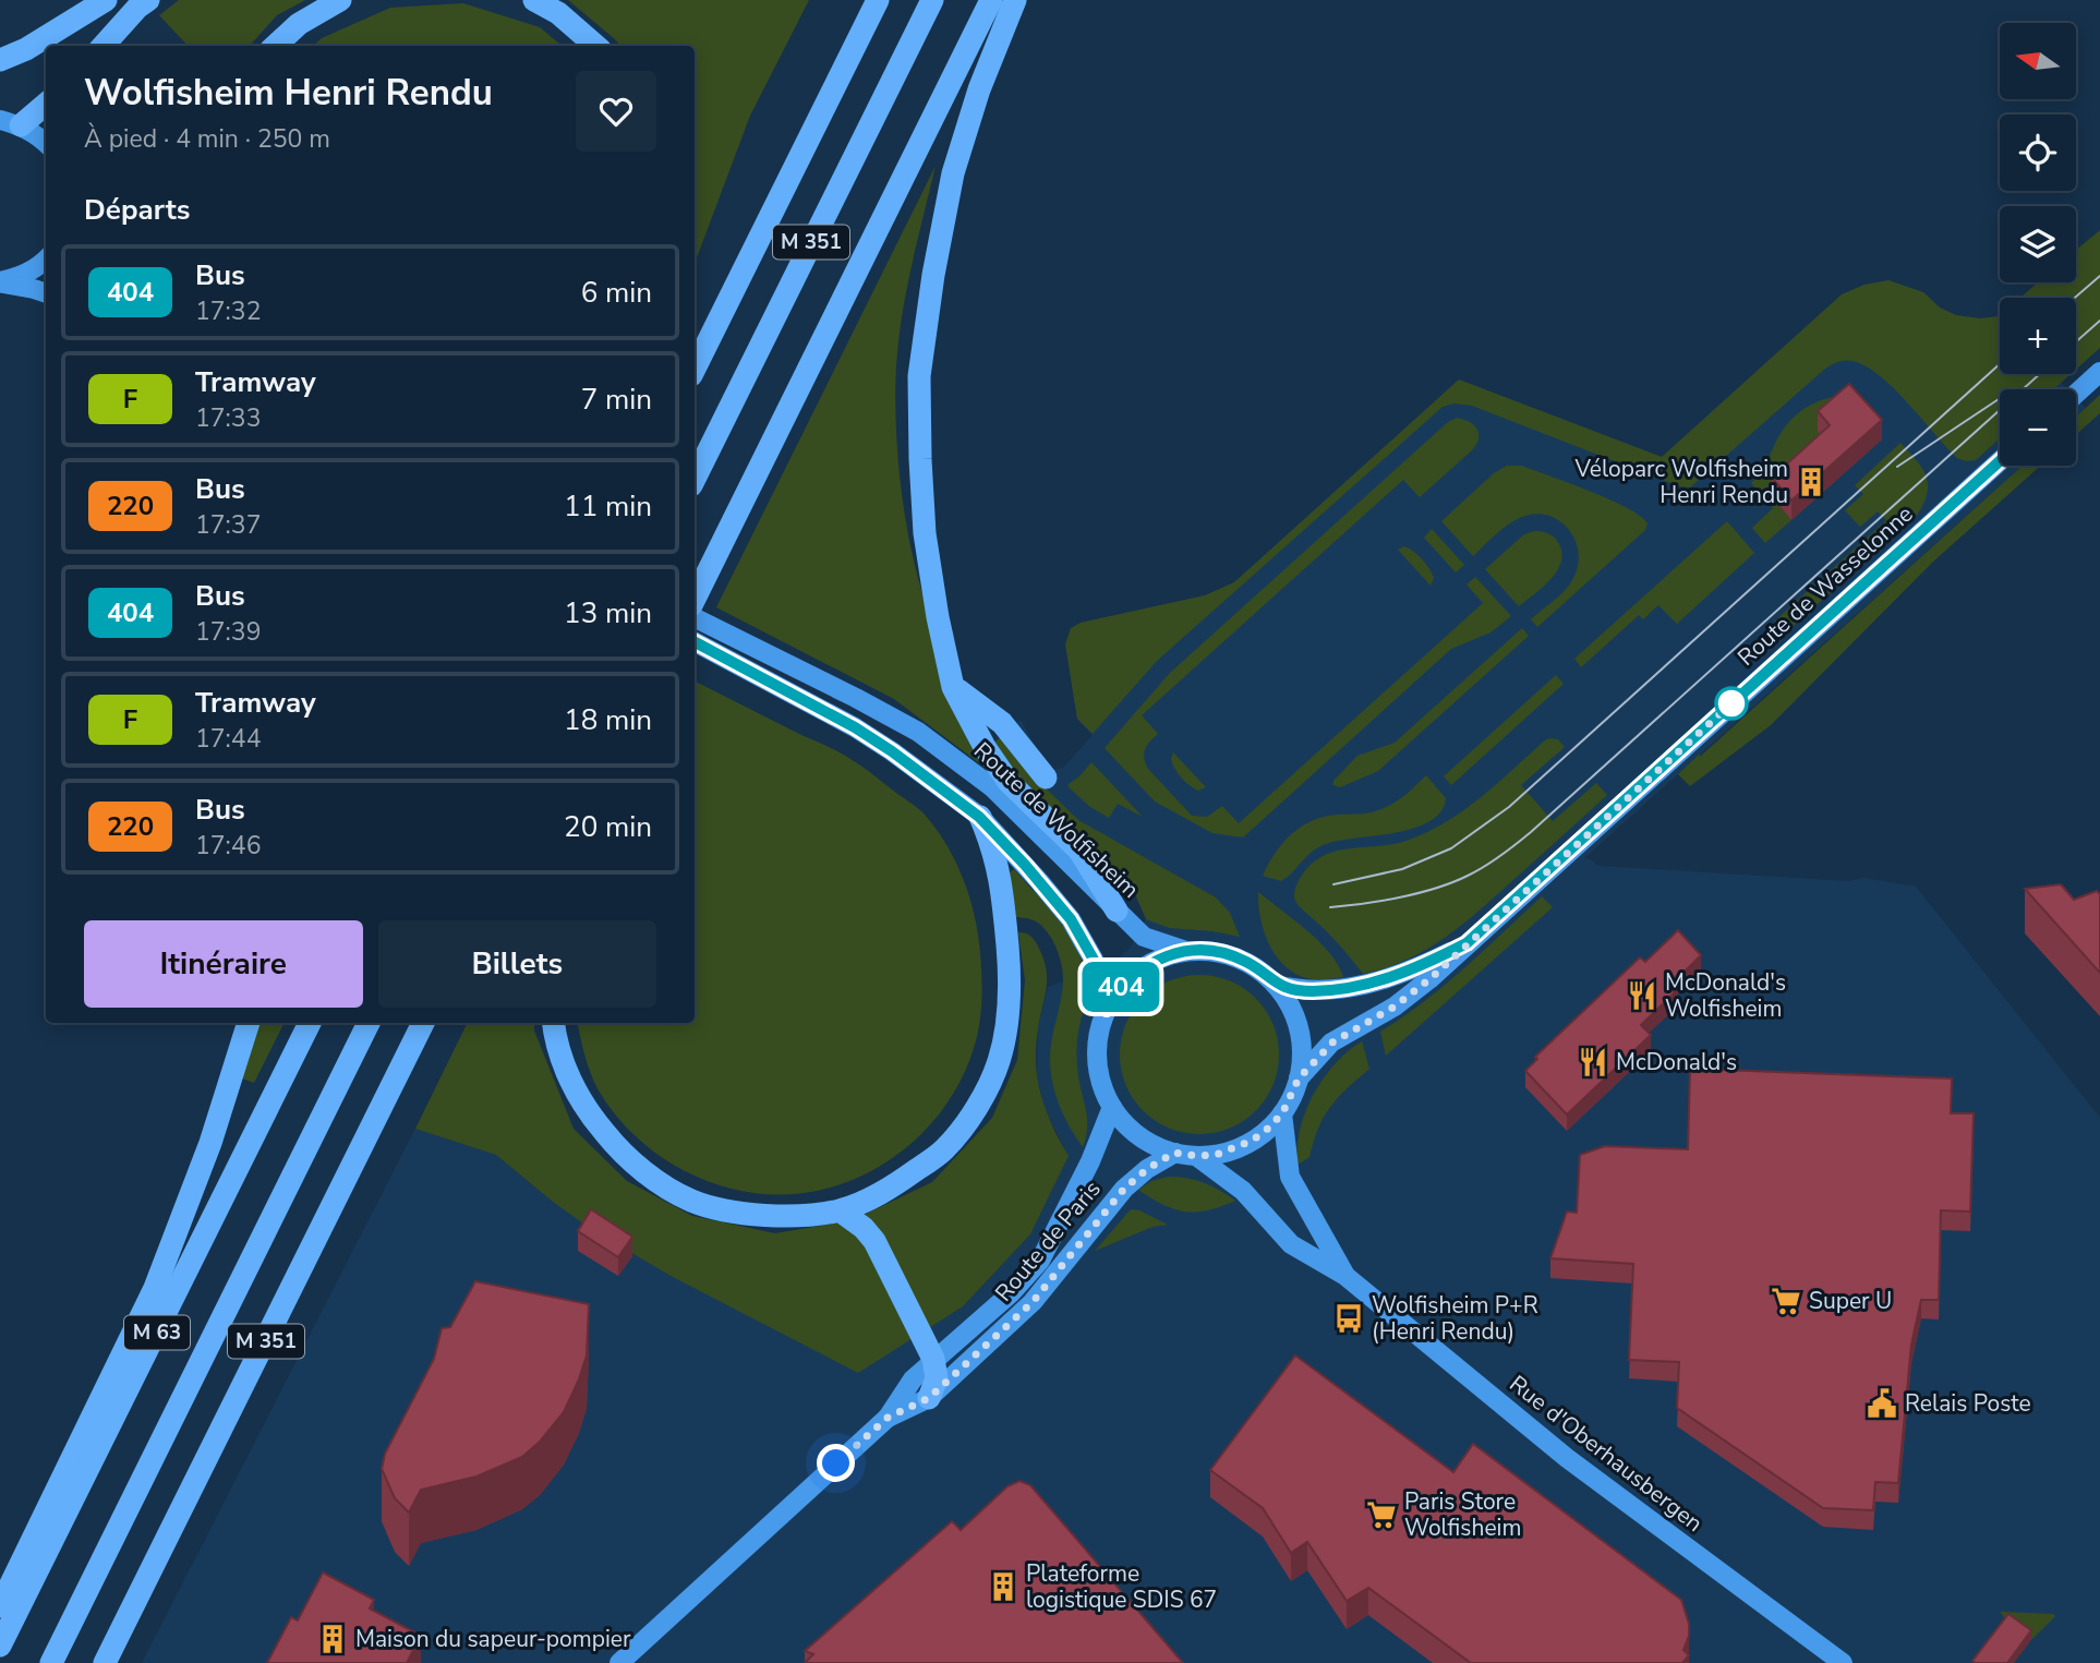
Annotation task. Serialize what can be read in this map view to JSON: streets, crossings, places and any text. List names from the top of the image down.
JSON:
{
  "streets": {
    "highway": ["M 351", "M 63"],
    "main road": [
      "Route de Wasselonne",
      "Route de Wolfisheim",
      "Route de Paris",
      "Rue d'Oberhausbergen"
    ]
  },
  "crossings": [
    ["Route de Wolfisheim", "Route de Paris"],
    ["Route de Wolfisheim", "Rue d'Oberhausbergen"],
    ["Route de Paris", "Rue d'Oberhausbergen"]
  ],
  "places": {
    "building": ["Véloparc Wolfisheim Henri Rendu", "Plateforme logistique SDIS 67", "Maison du sapeur-pompier"],
    "restaurant": ["McDonald's Wolfisheim", "McDonald's"],
    "supermarket": ["Super U", "Paris Store Wolfisheim"],
    "bus stop": ["Wolfisheim P+R (Henri Rendu)"],
    "public building": ["Relais Poste"]
  },
  "lines": ["bus line 404"],
  "north": "left",
  "page": {
    "on_map": "404",
    "map_buttons": ["+", "−"],
    "heading": [
      ["Wolfisheim Henri Rendu", "À pied · 4 min · 250 m"],
      "Départs"
    ],
    "list": [
      {
        "mark": "404",
        "name": "Bus",
        "note": "17:32",
        "value": "6 min"
      },
      {
        "mark": "F",
        "name": "Tramway",
        "note": "17:33",
        "value": "7 min"
      },
      {
        "mark": "220",
        "name": "Bus",
        "note": "17:37",
        "value": "11 min"
      },
      {
        "mark": "404",
        "name": "Bus",
        "note": "17:39",
        "value": "13 min"
      },
      {
        "mark": "F",
        "name": "Tramway",
        "note": "17:44",
        "value": "18 min"
      },
      {
        "mark": "220",
        "name": "Bus",
        "note": "17:46",
        "value": "20 min"
      }
    ],
    "buttons": ["Itinéraire", "Billets"]
  }
}
